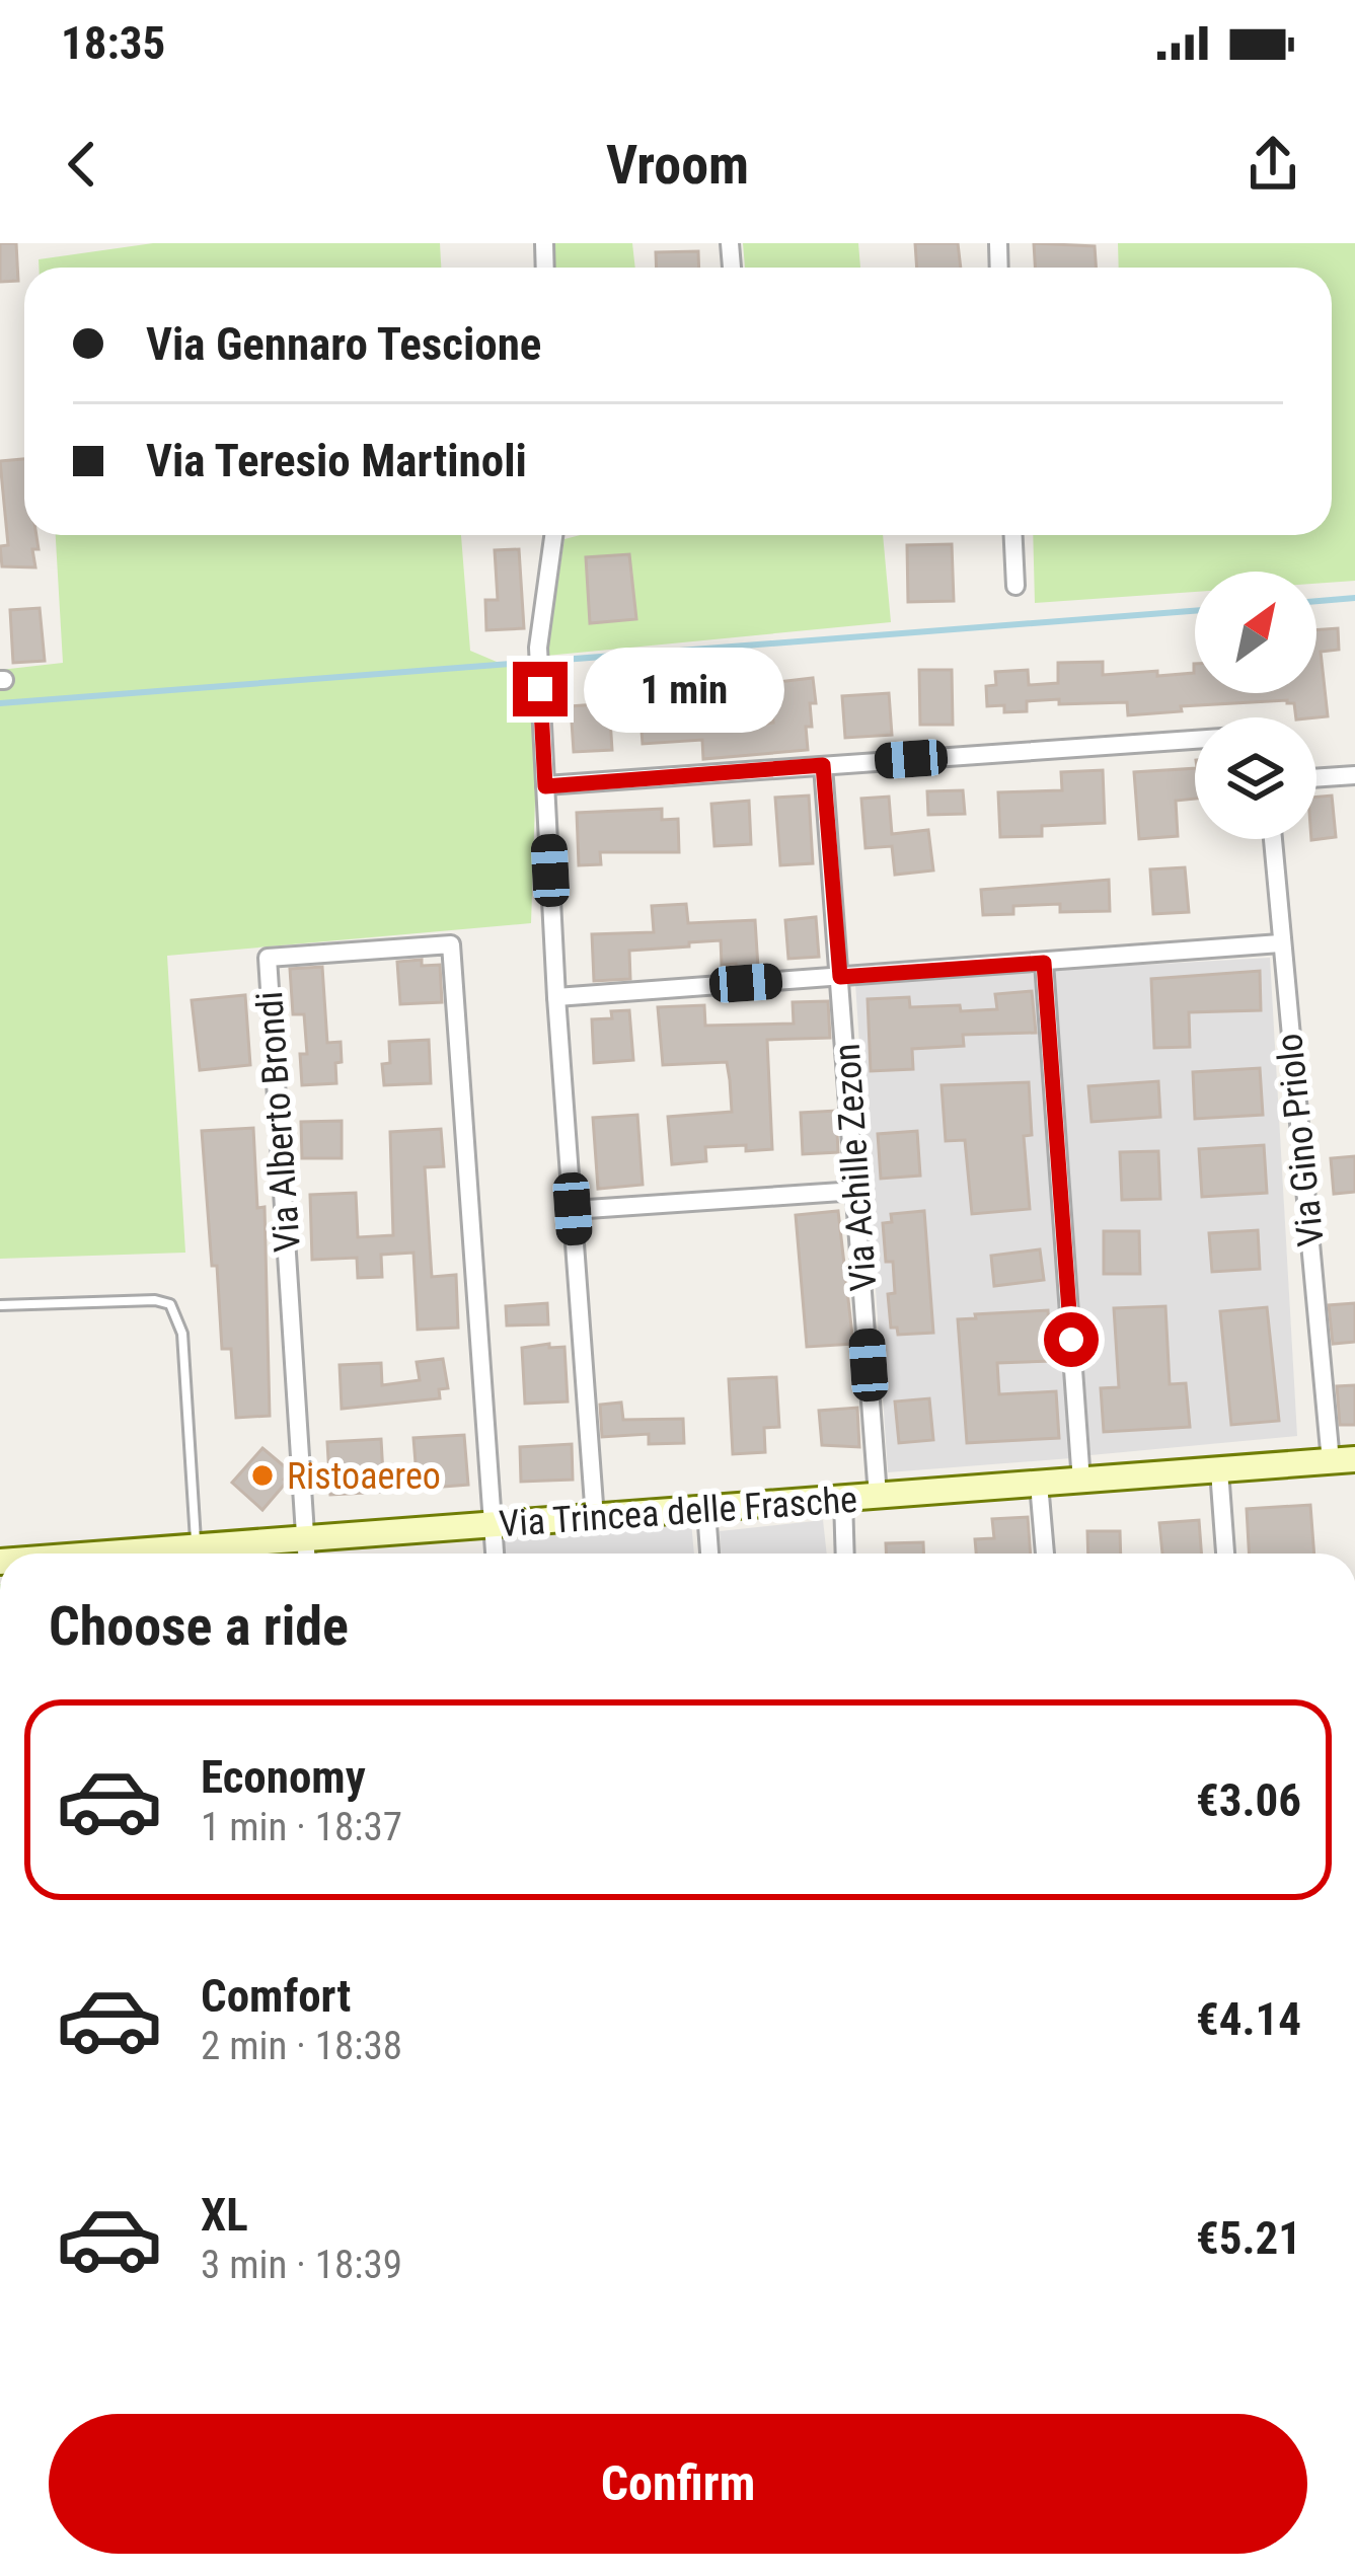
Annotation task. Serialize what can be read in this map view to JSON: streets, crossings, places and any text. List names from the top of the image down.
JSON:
{
  "streets": {
    "street": [
      "Via Alberto Brondi",
      "Via Gino Priolo",
      "Via Achille Zezon",
      "Via Trincea delle Frasche"
    ]
  },
  "crossings": [
    ["Via Alberto Brondi", "Via Trincea delle Frasche"],
    ["Via Gino Priolo", "Via Trincea delle Frasche"],
    ["Via Achille Zezon", "Via Trincea delle Frasche"]
  ],
  "places": ["Ristoaereo"],
  "north": "top right",
  "page": {
    "status": "18:35",
    "header": "Vroom",
    "banner": ["Via Gennaro Tescione", "Via Teresio Martinoli"],
    "bubble": "1 min",
    "heading": "Choose a ride",
    "list": [
      {
        "name": "Economy",
        "note": "1 min · 18:37",
        "value": "€3.06"
      },
      {
        "name": "Comfort",
        "note": "2 min · 18:38",
        "value": "€4.14"
      },
      {
        "name": "XL",
        "note": "3 min · 18:39",
        "value": "€5.21"
      }
    ],
    "buttons": "Confirm"
  }
}
